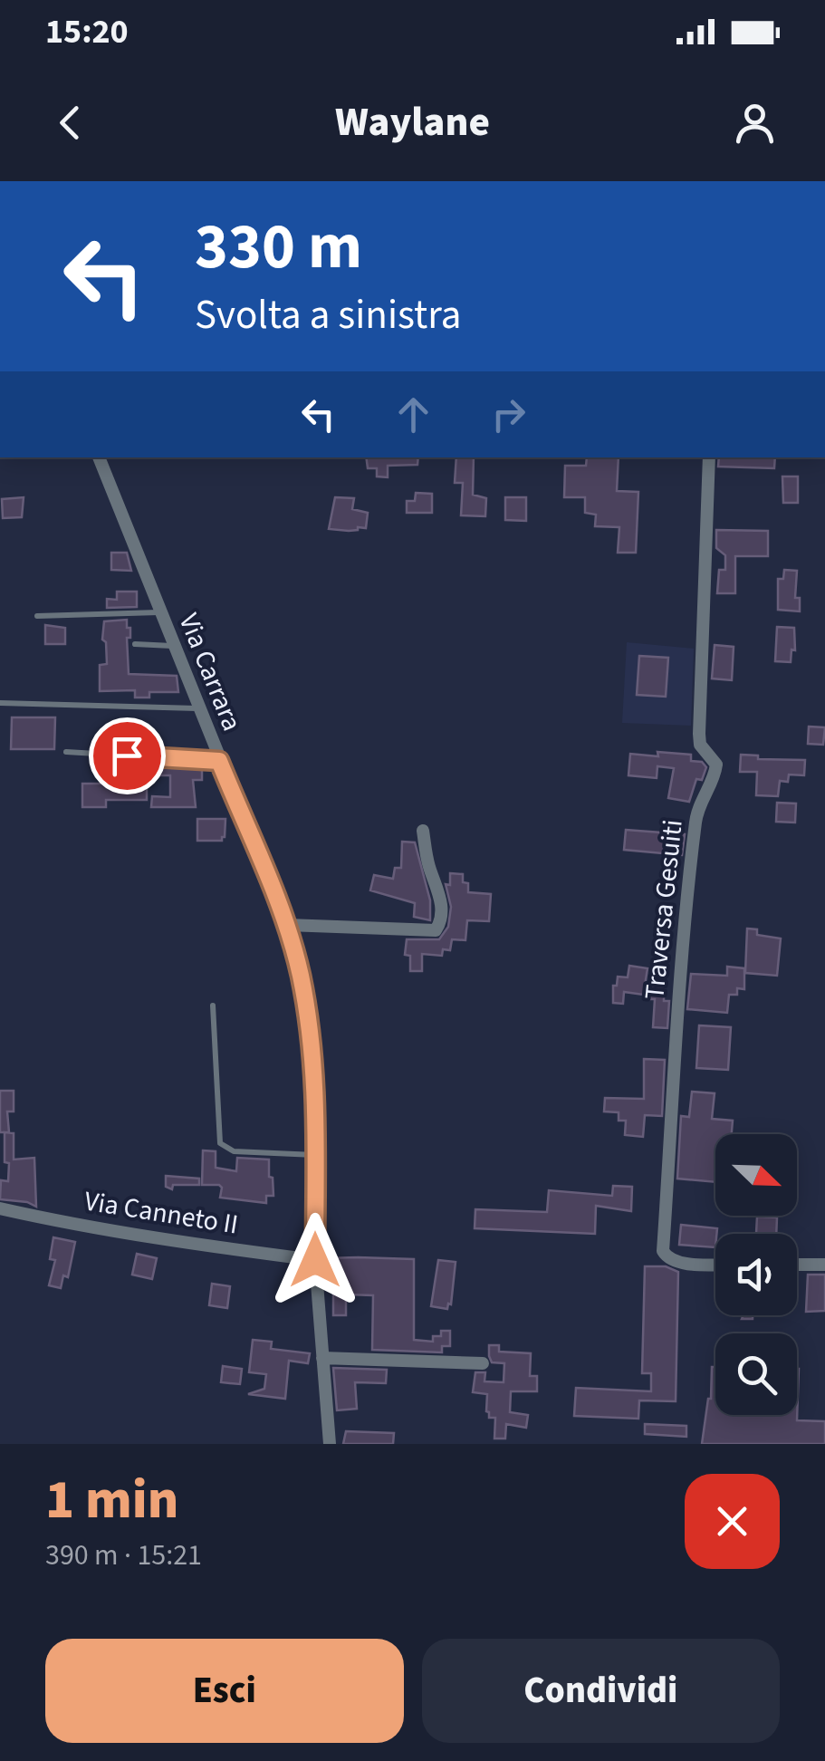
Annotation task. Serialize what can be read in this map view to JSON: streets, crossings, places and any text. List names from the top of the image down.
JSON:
{
  "streets": {
    "street": ["Via Carrara", "Traversa Gesuiti", "Via Canneto II"]
  },
  "crossings": [
    ["Via Carrara", "Via Canneto II"]
  ],
  "north": "bottom right",
  "page": {
    "status": "15:20",
    "header": "Waylane",
    "turn": ["330 m", "Svolta a sinistra"],
    "heading": ["1 min", "390 m · 15:21"],
    "buttons": ["Esci", "Condividi"]
  }
}
